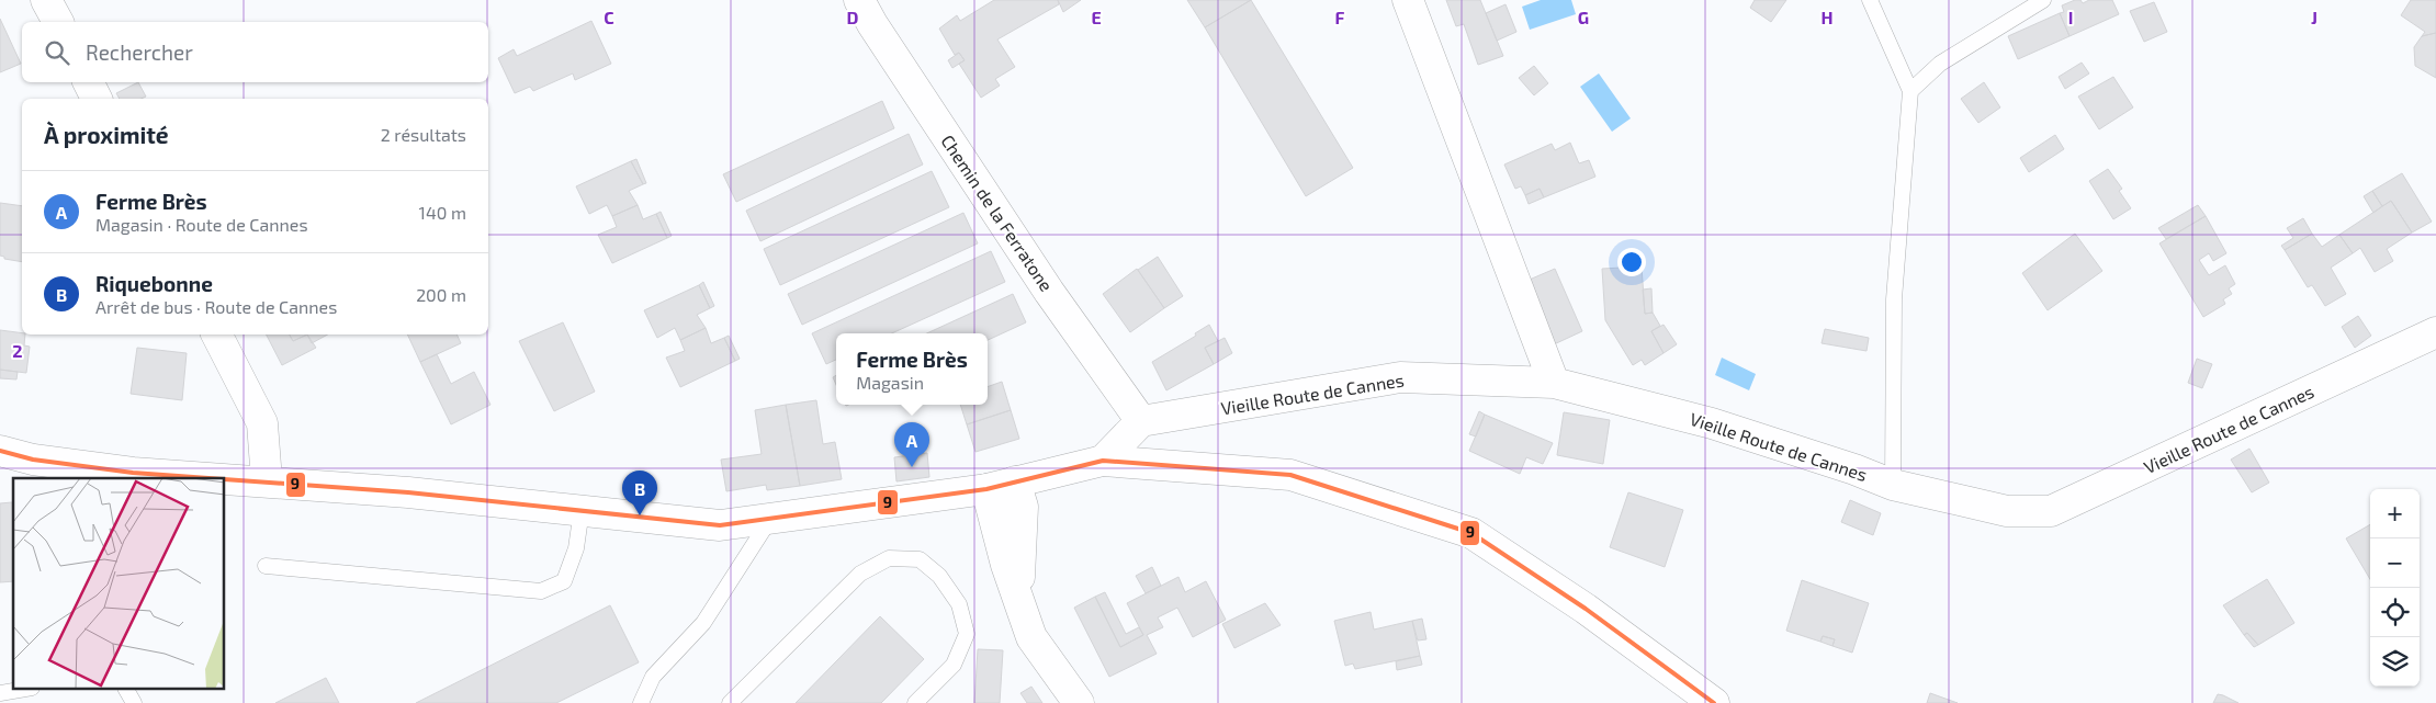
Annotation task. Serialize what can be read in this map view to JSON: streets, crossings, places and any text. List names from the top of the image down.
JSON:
{
  "streets": {
    "street": ["Chemin de la Ferratone", "Vieille Route de Cannes"]
  },
  "crossings": [
    ["Chemin de la Ferratone", "Vieille Route de Cannes"]
  ],
  "lines": ["transit line 9"],
  "page": {
    "search": "Rechercher",
    "heading": ["À proximité", "2 résultats"],
    "list": [
      {
        "mark": "A",
        "name": "Ferme Brès",
        "note": "Magasin · Route de Cannes",
        "value": "140 m"
      },
      {
        "mark": "B",
        "name": "Riquebonne",
        "note": "Arrêt de bus · Route de Cannes",
        "value": "200 m"
      }
    ],
    "popup": ["Ferme Brès", "Magasin"],
    "pins": ["A", "B"],
    "map_buttons": ["+", "−"]
  },
  "grid": {
    "columns": [
      "C",
      "D",
      "E",
      "F",
      "G",
      "H",
      "I",
      "J"
    ],
    "rows": ["2"]
  }
}
